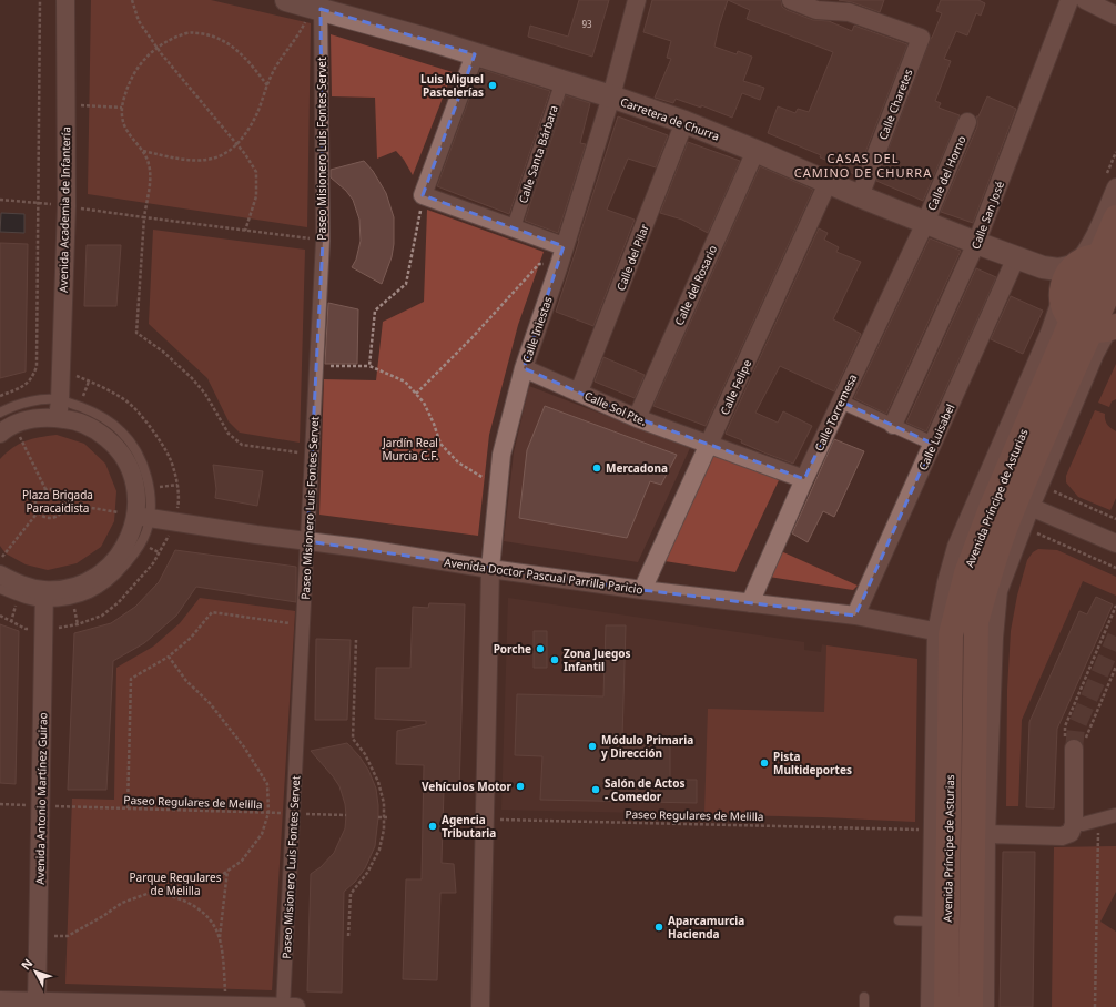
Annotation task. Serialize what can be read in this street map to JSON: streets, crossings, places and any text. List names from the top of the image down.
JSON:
{
  "streets": {
    "main road": ["Avenida Príncipe de Asturias"],
    "street": [
      "Calle Charetes",
      "Carretera de Churra",
      "Paseo Misionero Luis Fontes Servet",
      "Calle Santa Bárbara",
      "Calle del Horno",
      "Avenida Academia de Infantería",
      "Calle San José",
      "Calle del Pilar",
      "Calle del Rosario",
      "Calle Iniestas",
      "Calle Felipe",
      "Calle Sol Pte.",
      "Calle Torremesa",
      "Calle Luisabel",
      "Avenida Doctor Pascual Parrilla Paricio",
      "Avenida Antonio Martínez Guirao"
    ],
    "path": ["Paseo Regulares de Melilla"]
  },
  "crossings": [
    ["Calle Charetes", "Carretera de Churra"],
    ["Carretera de Churra", "Paseo Misionero Luis Fontes Servet"],
    ["Carretera de Churra", "Calle Santa Bárbara"],
    ["Carretera de Churra", "Calle del Horno"],
    ["Carretera de Churra", "Calle San José"],
    ["Carretera de Churra", "Calle del Pilar"],
    ["Carretera de Churra", "Calle del Rosario"],
    ["Carretera de Churra", "Calle Iniestas"],
    ["Carretera de Churra", "Calle Felipe"],
    ["Carretera de Churra", "Calle Torremesa"],
    ["Carretera de Churra", "Calle Luisabel"],
    ["Paseo Misionero Luis Fontes Servet", "Avenida Doctor Pascual Parrilla Paricio"],
    ["Paseo Misionero Luis Fontes Servet", "Paseo Regulares de Melilla"],
    ["Calle del Horno", "Calle Torremesa"],
    ["Calle del Pilar", "Calle Sol Pte."],
    ["Calle del Rosario", "Calle Sol Pte."],
    ["Calle Iniestas", "Calle Sol Pte."],
    ["Calle Iniestas", "Avenida Doctor Pascual Parrilla Paricio"],
    ["Calle Iniestas", "Paseo Regulares de Melilla"],
    ["Calle Felipe", "Calle Sol Pte."],
    ["Calle Felipe", "Avenida Doctor Pascual Parrilla Paricio"],
    ["Calle Sol Pte.", "Calle Torremesa"],
    ["Calle Torremesa", "Avenida Doctor Pascual Parrilla Paricio"],
    ["Calle Luisabel", "Avenida Doctor Pascual Parrilla Paricio"],
    ["Avenida Príncipe de Asturias", "Avenida Doctor Pascual Parrilla Paricio"],
    ["Avenida Antonio Martínez Guirao", "Paseo Regulares de Melilla"]
  ],
  "districts": ["CASAS DEL CAMINO DE CHURRA"],
  "parks": ["Jardín Real Murcia C.F.", "Plaza Brigada Paracaidista", "Parque Regulares de Melilla"],
  "places": [
    "Luis Miguel Pastelerías",
    "Mercadona",
    "Porche",
    "Zona Juegos Infantil",
    "Módulo Primaria y Dirección",
    "Pista Multideportes",
    "Vehículos Motor",
    "Salón de Actos - Comedor",
    "Agencia Tributaria",
    "Aparcamurcia Hacienda"
  ],
  "house_numbers": ["93"],
  "north": "top left"
}
